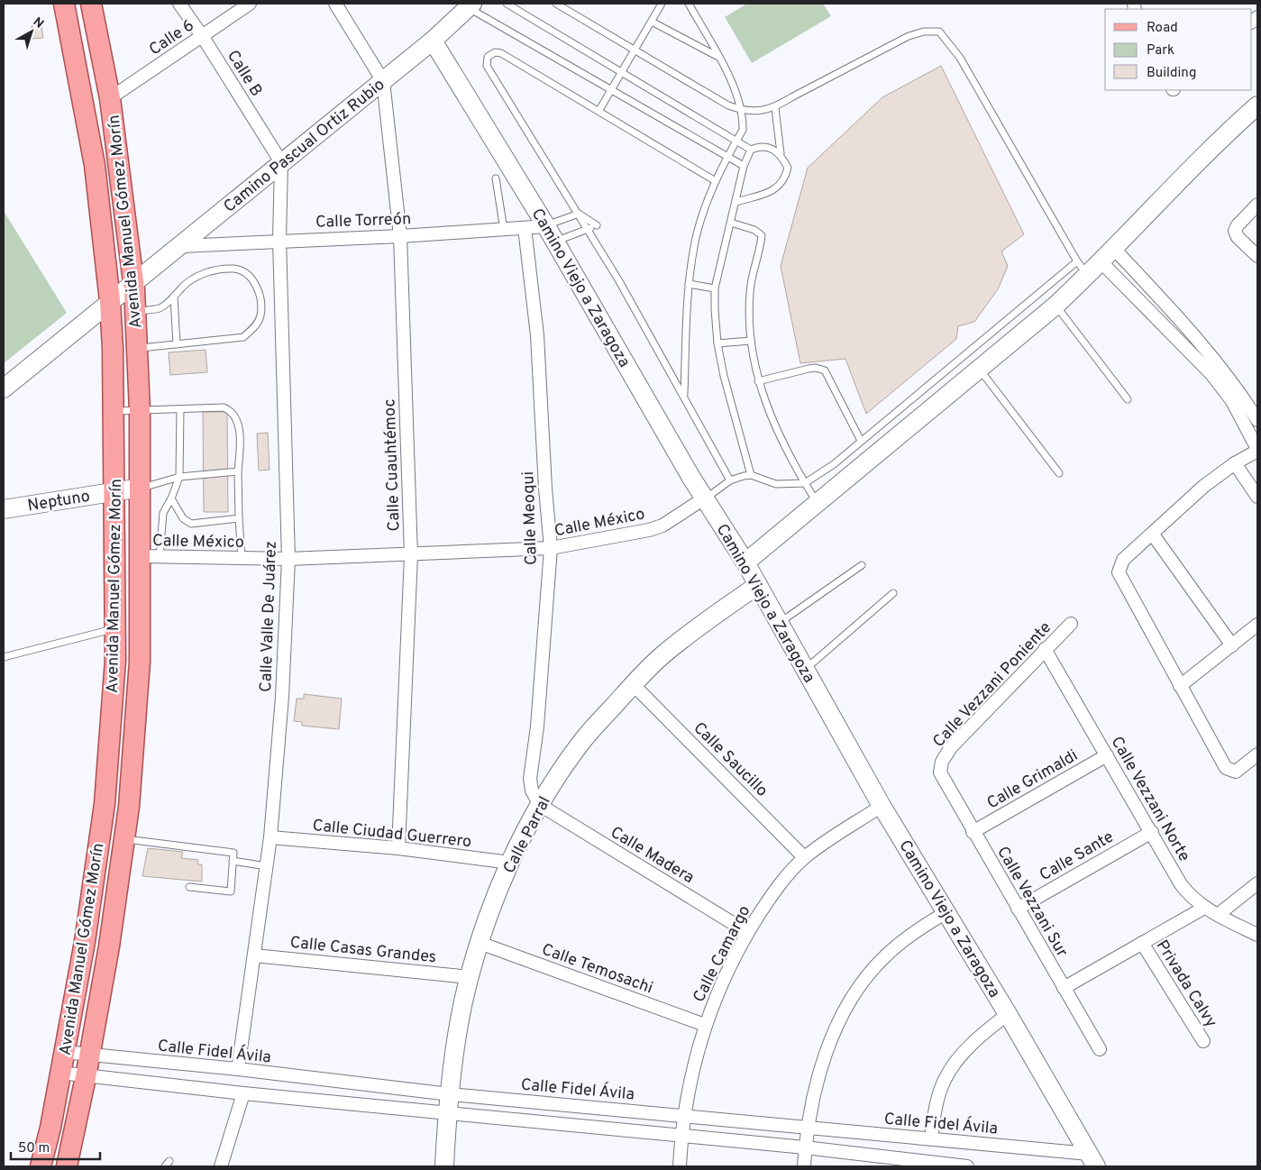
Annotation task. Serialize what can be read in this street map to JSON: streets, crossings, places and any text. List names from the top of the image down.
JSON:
{
  "streets": {
    "main road": ["Avenida Manuel Gómez Morín"],
    "street": [
      "Calle 6",
      "Calle B",
      "Camino Pascual Ortiz Rubio",
      "Calle Torreón",
      "Camino Viejo a Zaragoza",
      "Calle Cuauhtémoc",
      "Neptuno",
      "Calle Meoqui",
      "Calle México",
      "Calle Valle De Juárez",
      "Calle Vezzani Poniente",
      "Calle Saucillo",
      "Calle Grimaldi",
      "Calle Vezzani Norte",
      "Calle Ciudad Guerrero",
      "Calle Parral",
      "Calle Madera",
      "Calle Sante",
      "Calle Vezzani Sur",
      "Calle Casas Grandes",
      "Calle Camargo",
      "Calle Temosachi",
      "Privada Calvy",
      "Calle Fidel Ávila"
    ]
  },
  "crossings": [
    ["Calle 6", "Calle B"],
    ["Calle 6", "Avenida Manuel Gómez Morín"],
    ["Calle B", "Camino Pascual Ortiz Rubio"],
    ["Calle B", "Calle Valle De Juárez"],
    ["Camino Pascual Ortiz Rubio", "Calle Torreón"],
    ["Camino Pascual Ortiz Rubio", "Avenida Manuel Gómez Morín"],
    ["Camino Pascual Ortiz Rubio", "Camino Viejo a Zaragoza"],
    ["Camino Pascual Ortiz Rubio", "Calle Cuauhtémoc"],
    ["Camino Pascual Ortiz Rubio", "Calle Valle De Juárez"],
    ["Calle Torreón", "Camino Viejo a Zaragoza"],
    ["Calle Torreón", "Calle Cuauhtémoc"],
    ["Calle Torreón", "Calle Meoqui"],
    ["Calle Torreón", "Calle Valle De Juárez"],
    ["Avenida Manuel Gómez Morín", "Neptuno"],
    ["Avenida Manuel Gómez Morín", "Calle México"],
    ["Avenida Manuel Gómez Morín", "Calle Fidel Ávila"],
    ["Camino Viejo a Zaragoza", "Calle México"],
    ["Camino Viejo a Zaragoza", "Calle Parral"],
    ["Camino Viejo a Zaragoza", "Calle Camargo"],
    ["Camino Viejo a Zaragoza", "Calle Fidel Ávila"],
    ["Calle Cuauhtémoc", "Calle México"],
    ["Calle Cuauhtémoc", "Calle Ciudad Guerrero"],
    ["Calle Meoqui", "Calle México"],
    ["Calle Meoqui", "Calle Parral"],
    ["Calle Meoqui", "Calle Madera"],
    ["Calle México", "Calle Valle De Juárez"],
    ["Calle Valle De Juárez", "Calle Ciudad Guerrero"],
    ["Calle Valle De Juárez", "Calle Casas Grandes"],
    ["Calle Valle De Juárez", "Calle Fidel Ávila"],
    ["Calle Vezzani Poniente", "Calle Vezzani Norte"],
    ["Calle Vezzani Poniente", "Calle Vezzani Sur"],
    ["Calle Saucillo", "Calle Parral"],
    ["Calle Saucillo", "Calle Camargo"],
    ["Calle Grimaldi", "Calle Vezzani Norte"],
    ["Calle Grimaldi", "Calle Vezzani Sur"],
    ["Calle Vezzani Norte", "Calle Sante"],
    ["Calle Ciudad Guerrero", "Calle Parral"],
    ["Calle Parral", "Calle Madera"],
    ["Calle Parral", "Calle Casas Grandes"],
    ["Calle Parral", "Calle Temosachi"],
    ["Calle Parral", "Calle Fidel Ávila"],
    ["Calle Madera", "Calle Camargo"],
    ["Calle Sante", "Calle Vezzani Sur"],
    ["Calle Camargo", "Calle Temosachi"],
    ["Calle Camargo", "Calle Fidel Ávila"]
  ],
  "legend": ["Road", "Park", "Building"],
  "scale_bar": "50 m",
  "north": "top right"
}
